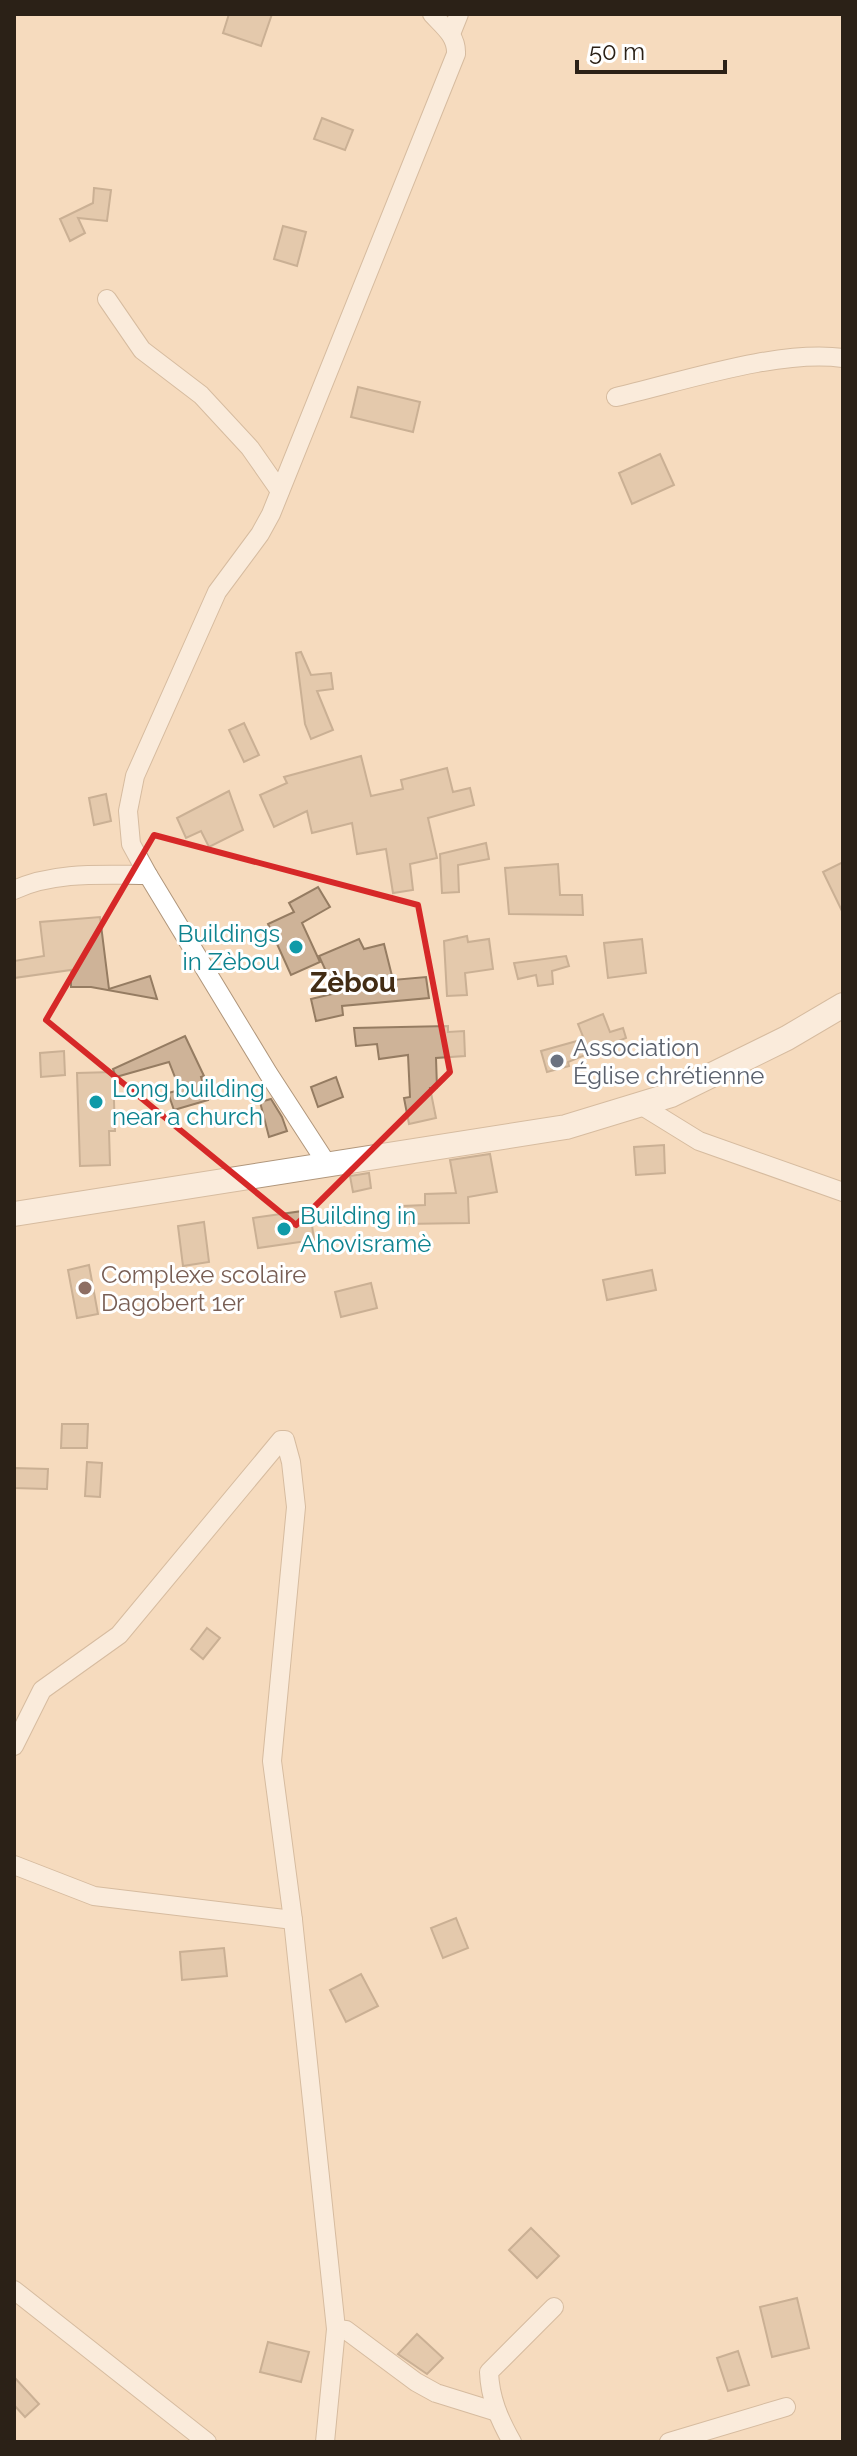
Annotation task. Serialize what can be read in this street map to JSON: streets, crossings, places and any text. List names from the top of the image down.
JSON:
{
  "districts": ["Zèbou"],
  "places": [
    "Buildings in Zèbou",
    "Association Église chrétienne",
    "Long building near a church",
    "Building in Ahovisramè",
    "Complexe scolaire Dagobert 1er"
  ],
  "scale_bar": "50 m"
}
